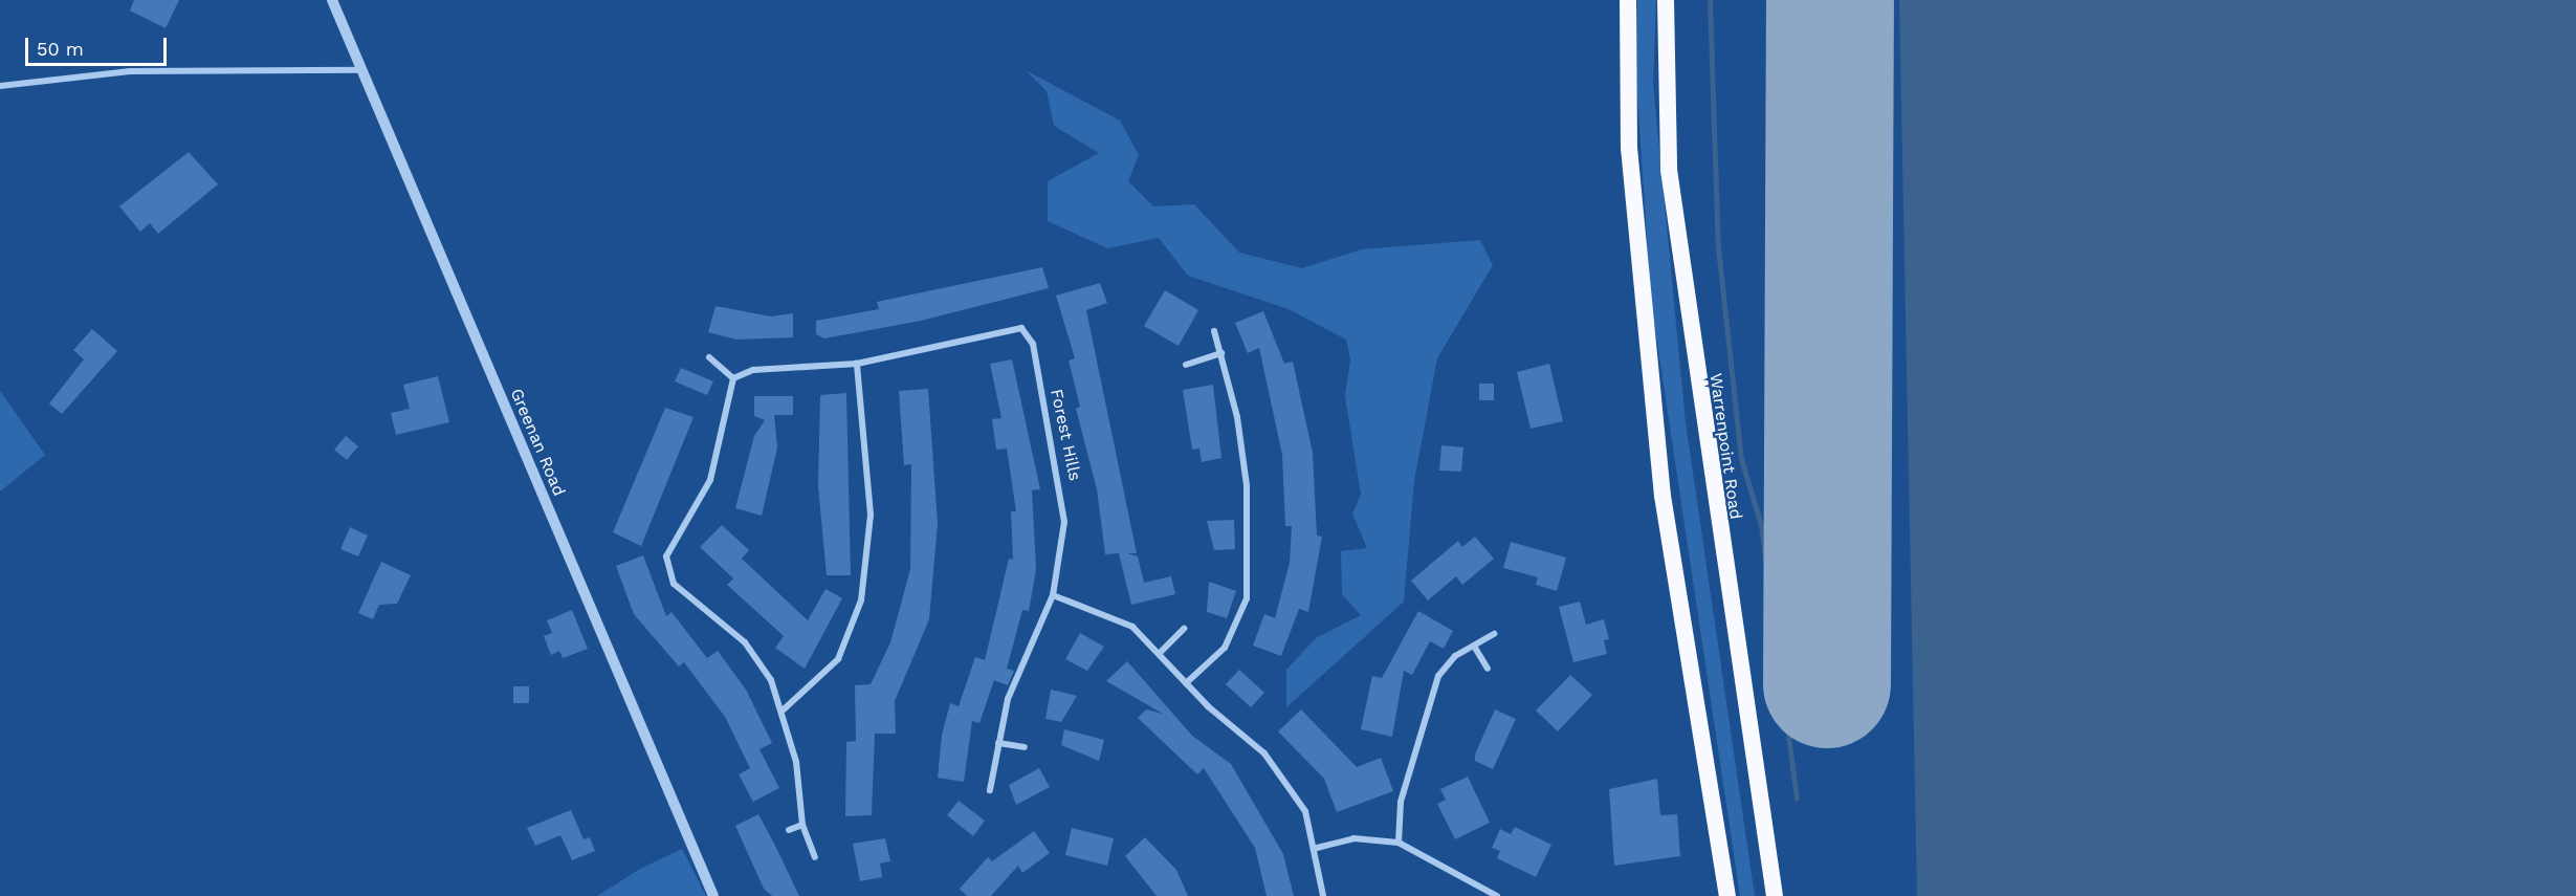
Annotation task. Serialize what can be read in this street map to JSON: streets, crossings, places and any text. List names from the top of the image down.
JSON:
{
  "streets": {
    "highway": ["Warrenpoint Road"],
    "street": ["Forest Hills", "Greenan Road"]
  },
  "scale_bar": "50 m"
}
